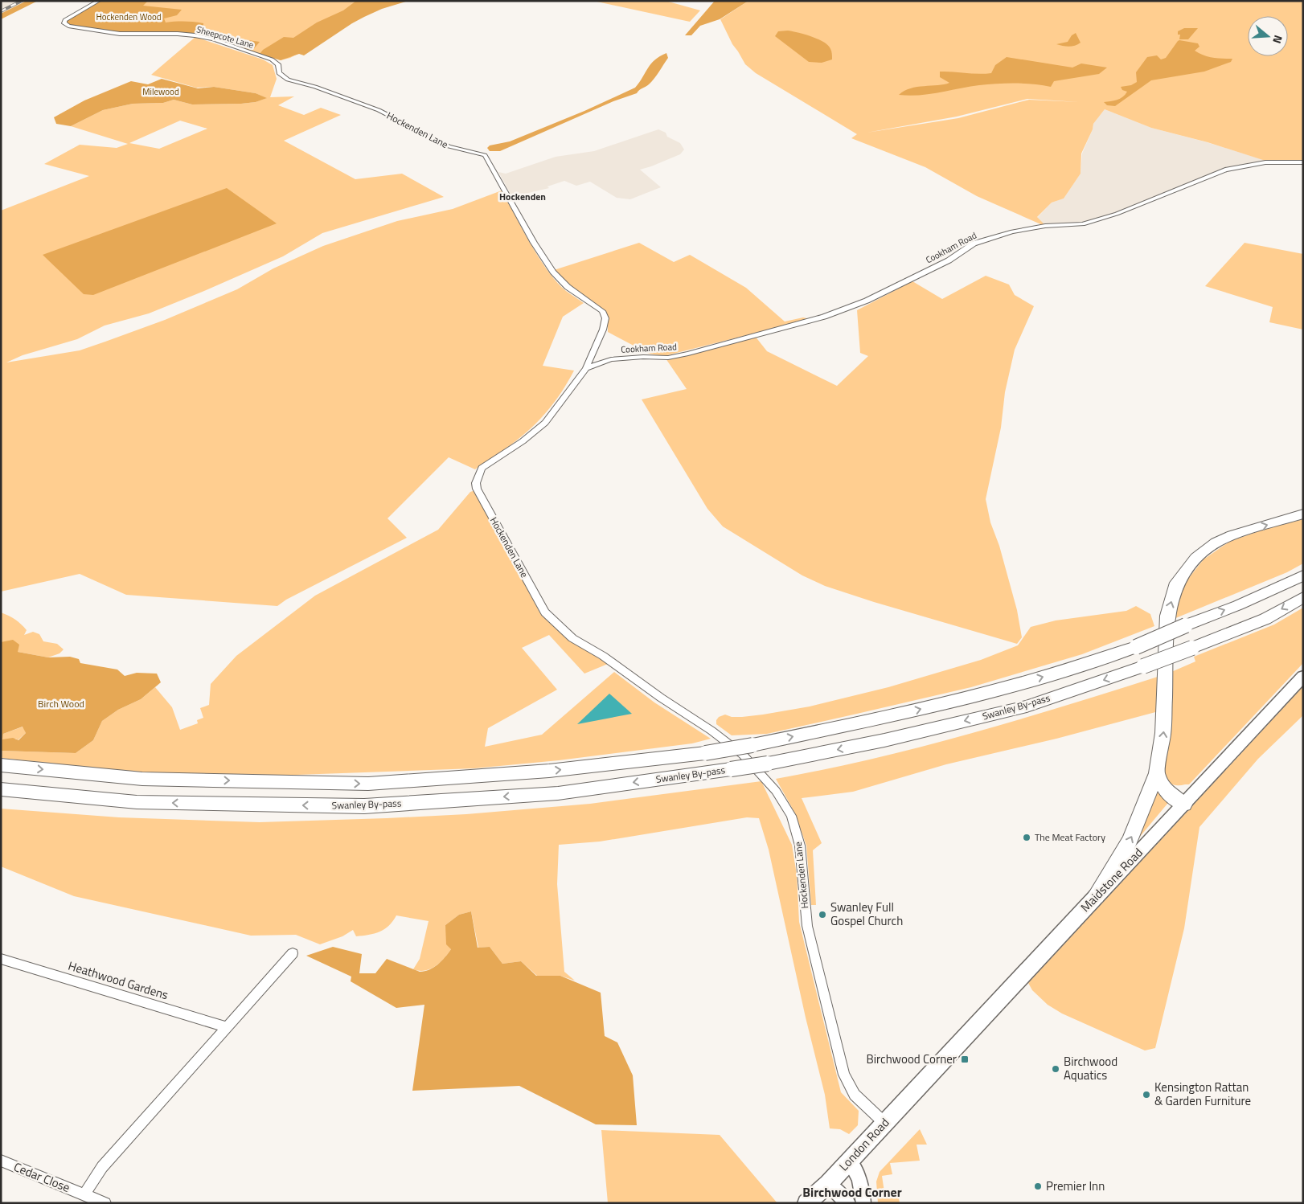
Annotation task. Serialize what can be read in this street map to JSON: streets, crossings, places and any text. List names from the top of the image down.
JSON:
{
  "streets": {
    "highway": ["Swanley By-pass"],
    "main road": ["Maidstone Road", "London Road"],
    "street": [
      "Sheepcote Lane",
      "Hockenden Lane",
      "Cookham Road",
      "Heathwood Gardens",
      "Cedar Close"
    ]
  },
  "crossings": [
    ["Sheepcote Lane", "Hockenden Lane"],
    ["Hockenden Lane", "Cookham Road"],
    ["Hockenden Lane", "London Road"],
    ["Maidstone Road", "London Road"]
  ],
  "districts": ["Hockenden", "Birchwood Corner"],
  "parks": ["Hockenden Wood", "Milewood", "Birch Wood"],
  "places": {
    "other": [
      "The Meat Factory",
      "Swanley Full Gospel Church",
      "Birchwood Aquatics",
      "Kensington Rattan & Garden Furniture",
      "Premier Inn"
    ],
    "transit": ["Birchwood Corner"]
  },
  "north": "right"
}
